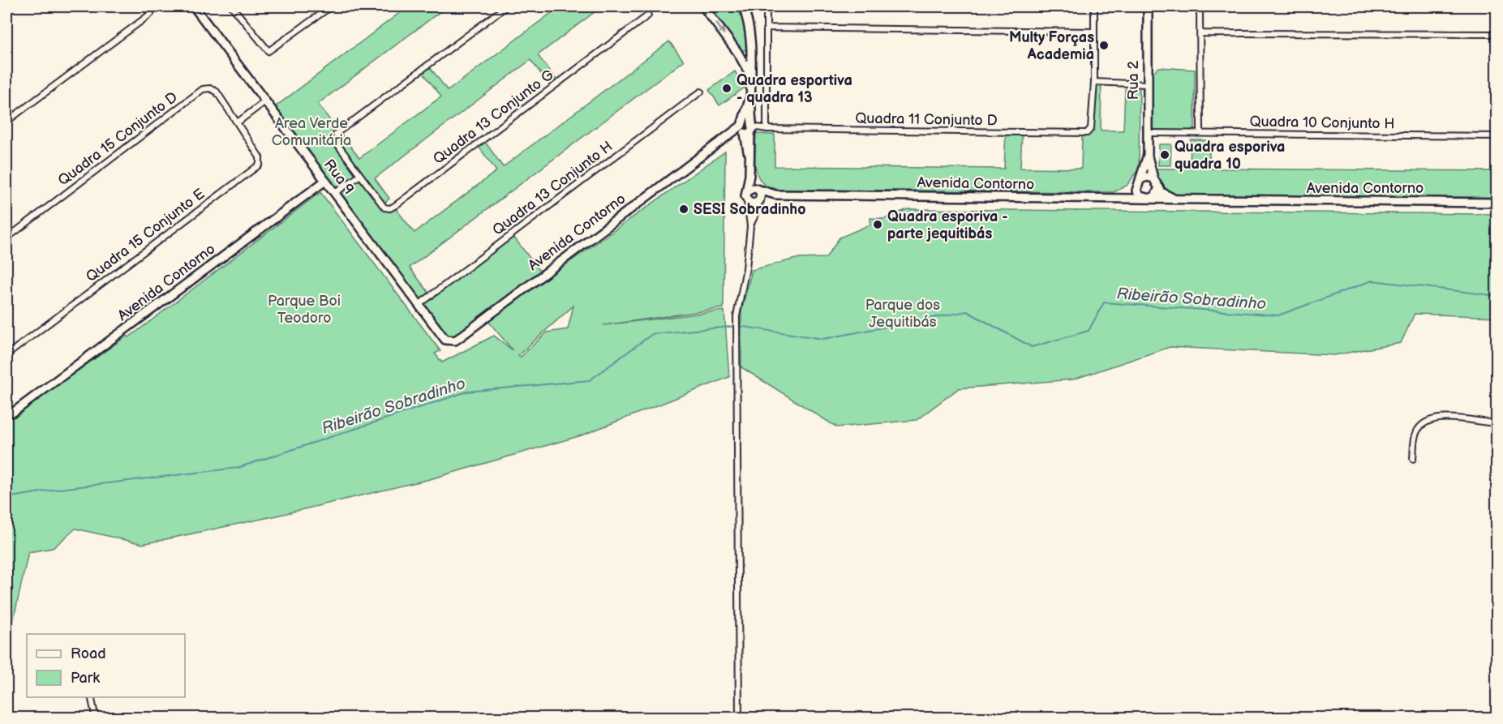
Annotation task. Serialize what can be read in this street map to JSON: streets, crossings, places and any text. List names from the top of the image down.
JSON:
{
  "streets": {
    "street": [
      "Rua 2",
      "Quadra 13 Conjunto G",
      "Quadra 11 Conjunto D",
      "Quadra 10 Conjunto H",
      "Quadra 15 Conjunto D",
      "Rua 9",
      "Avenida Contorno",
      "Quadra 13 Conjunto H",
      "Quadra 15 Conjunto E"
    ]
  },
  "crossings": [
    ["Rua 2", "Quadra 10 Conjunto H"],
    ["Rua 2", "Avenida Contorno"],
    ["Quadra 11 Conjunto D", "Avenida Contorno"],
    ["Quadra 15 Conjunto D", "Quadra 15 Conjunto E"],
    ["Rua 9", "Avenida Contorno"],
    ["Rua 9", "Quadra 13 Conjunto H"]
  ],
  "water": ["Ribeirão Sobradinho"],
  "parks": ["Area Verde Comunitária", "Parque Boi Teodoro", "Parque dos Jequitibás"],
  "places": [
    "Multy Forças Academia",
    "Quadra esportiva - quadra 13",
    "Quadra esporiva quadra 10",
    "SESI Sobradinho",
    "Quadra esporiva - parte jequitibás"
  ],
  "legend": ["Road", "Park"]
}
